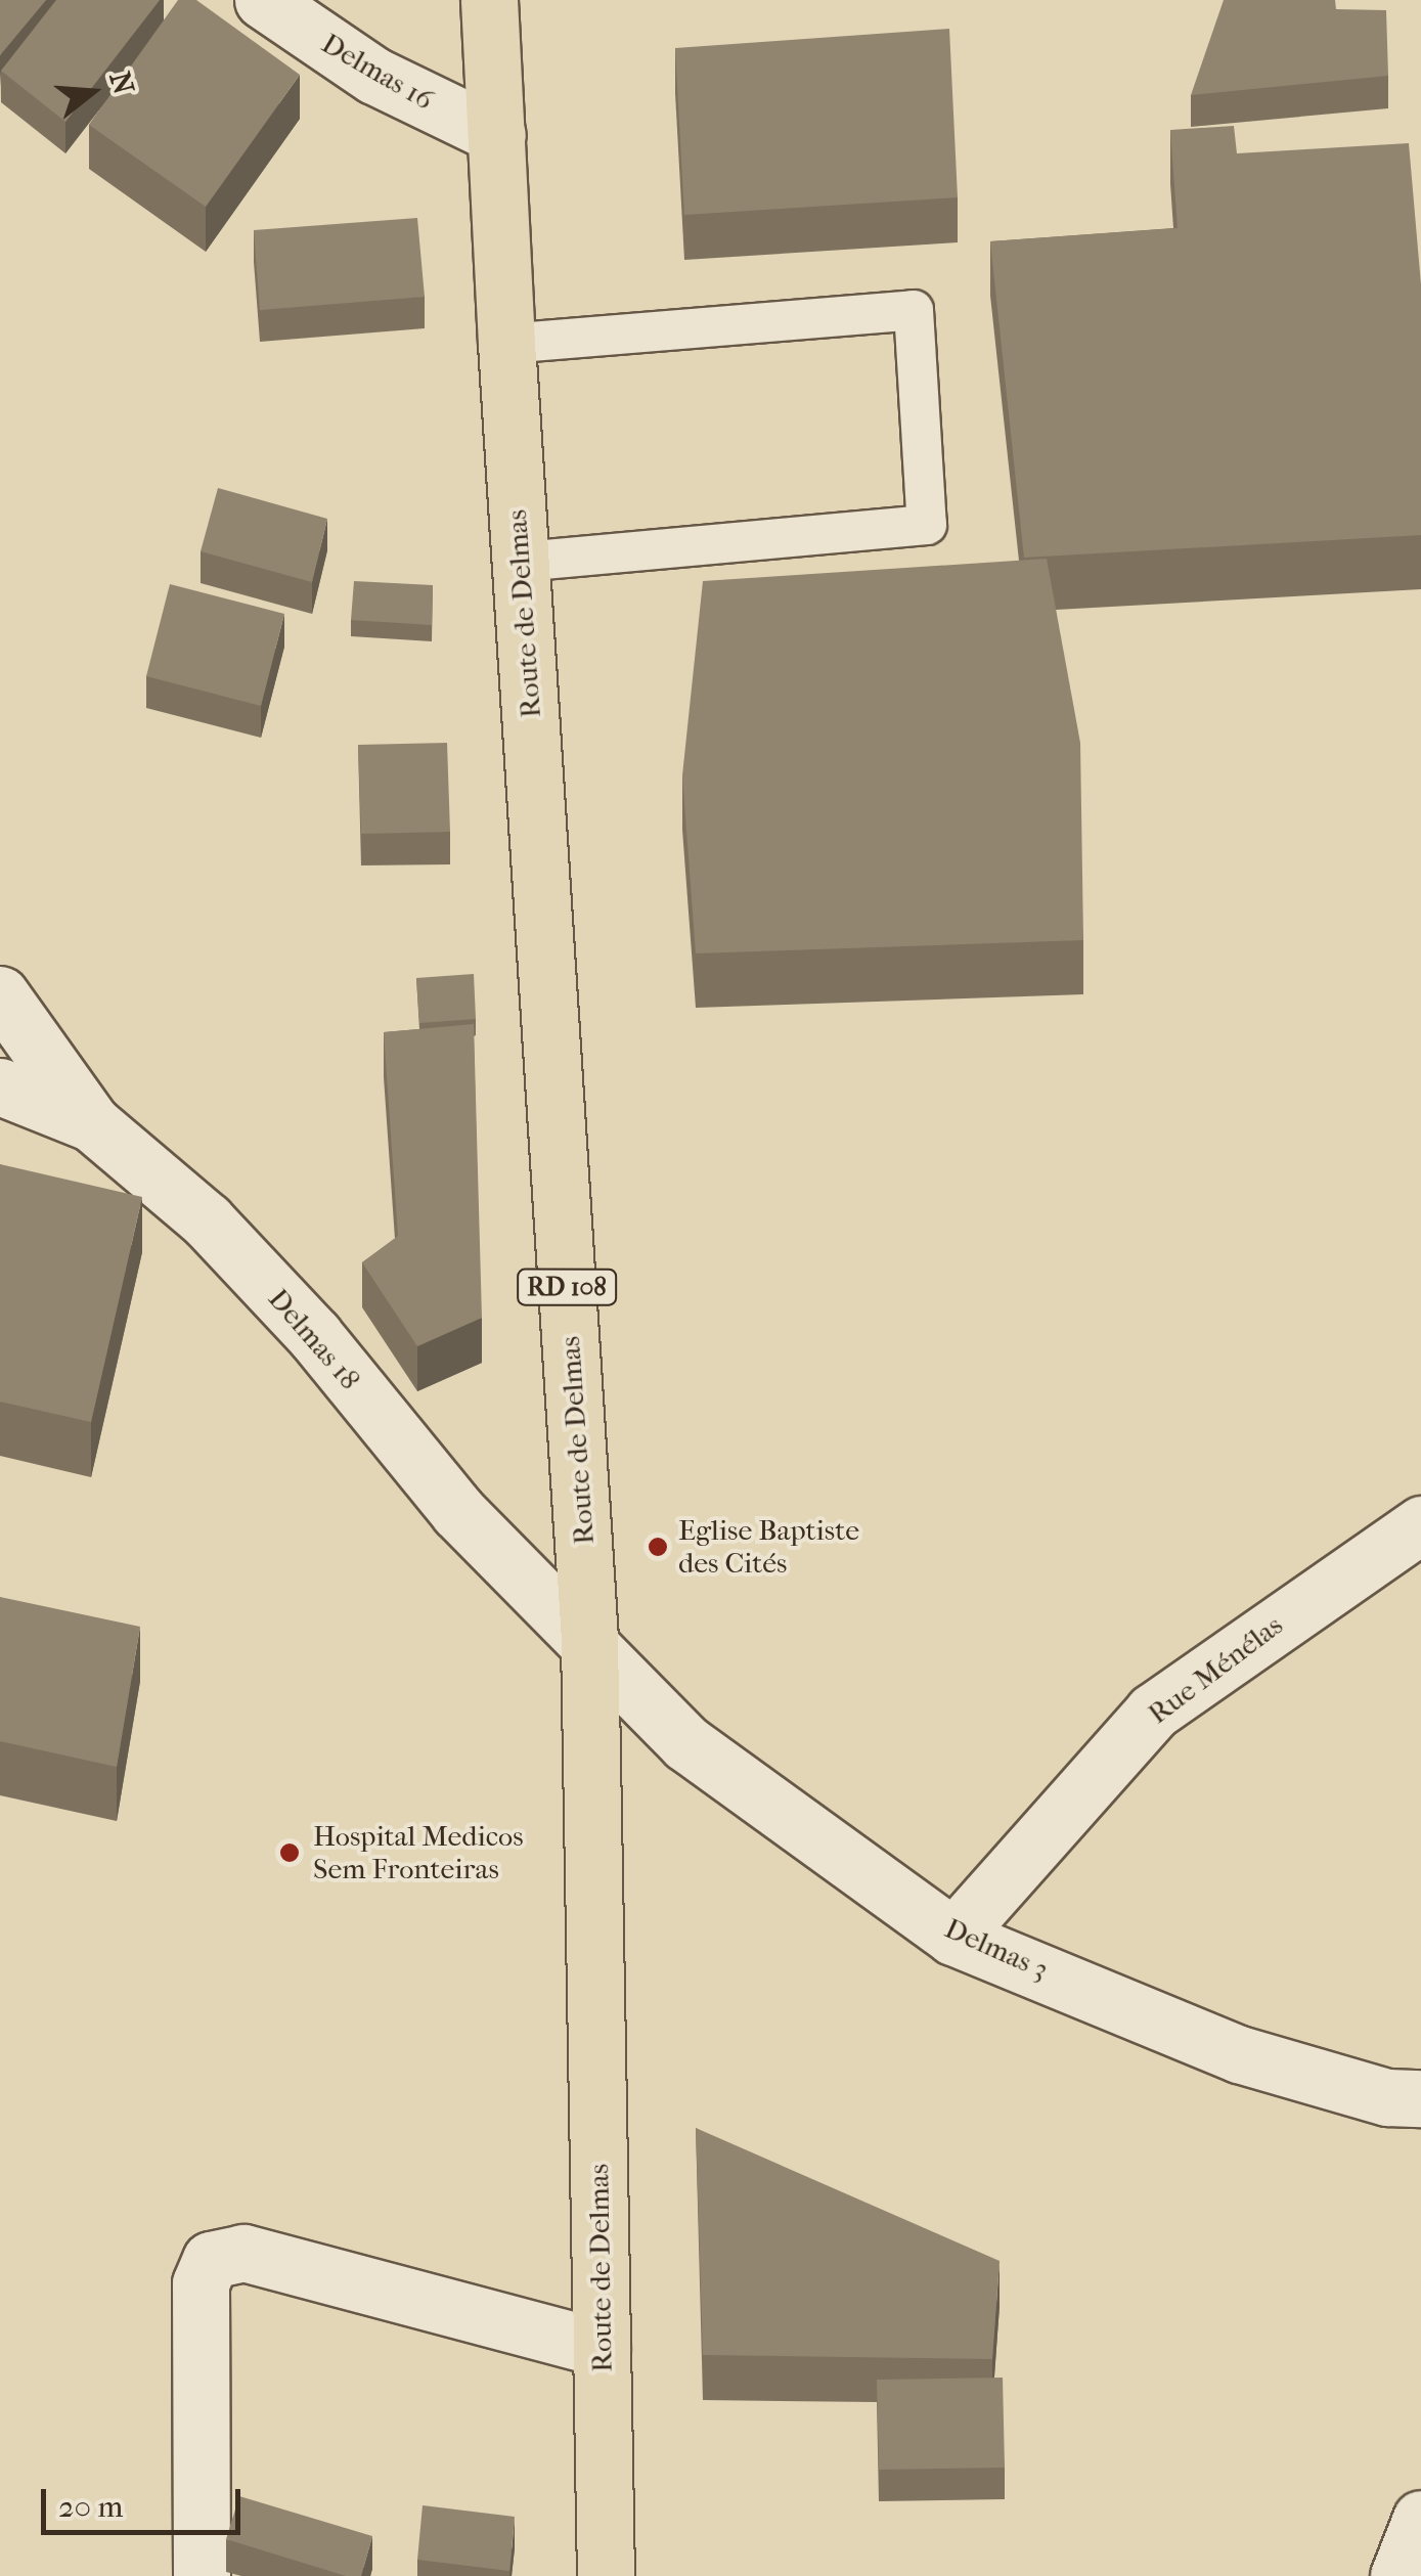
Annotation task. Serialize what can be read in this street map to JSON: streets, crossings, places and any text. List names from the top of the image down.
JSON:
{
  "streets": {
    "main road": ["Route de Delmas", "RD 108"],
    "street": [
      "Delmas 16",
      "Delmas 18",
      "Rue Ménélas",
      "Delmas 3"
    ]
  },
  "crossings": [
    ["Delmas 16", "Route de Delmas"],
    ["Route de Delmas", "Delmas 18"],
    ["Route de Delmas", "Delmas 3"],
    ["Delmas 18", "Delmas 3"],
    ["Rue Ménélas", "Delmas 3"]
  ],
  "places": ["Eglise Baptiste des Cités", "Hospital Medicos Sem Fronteiras"],
  "scale_bar": "20 m",
  "north": "right"
}
